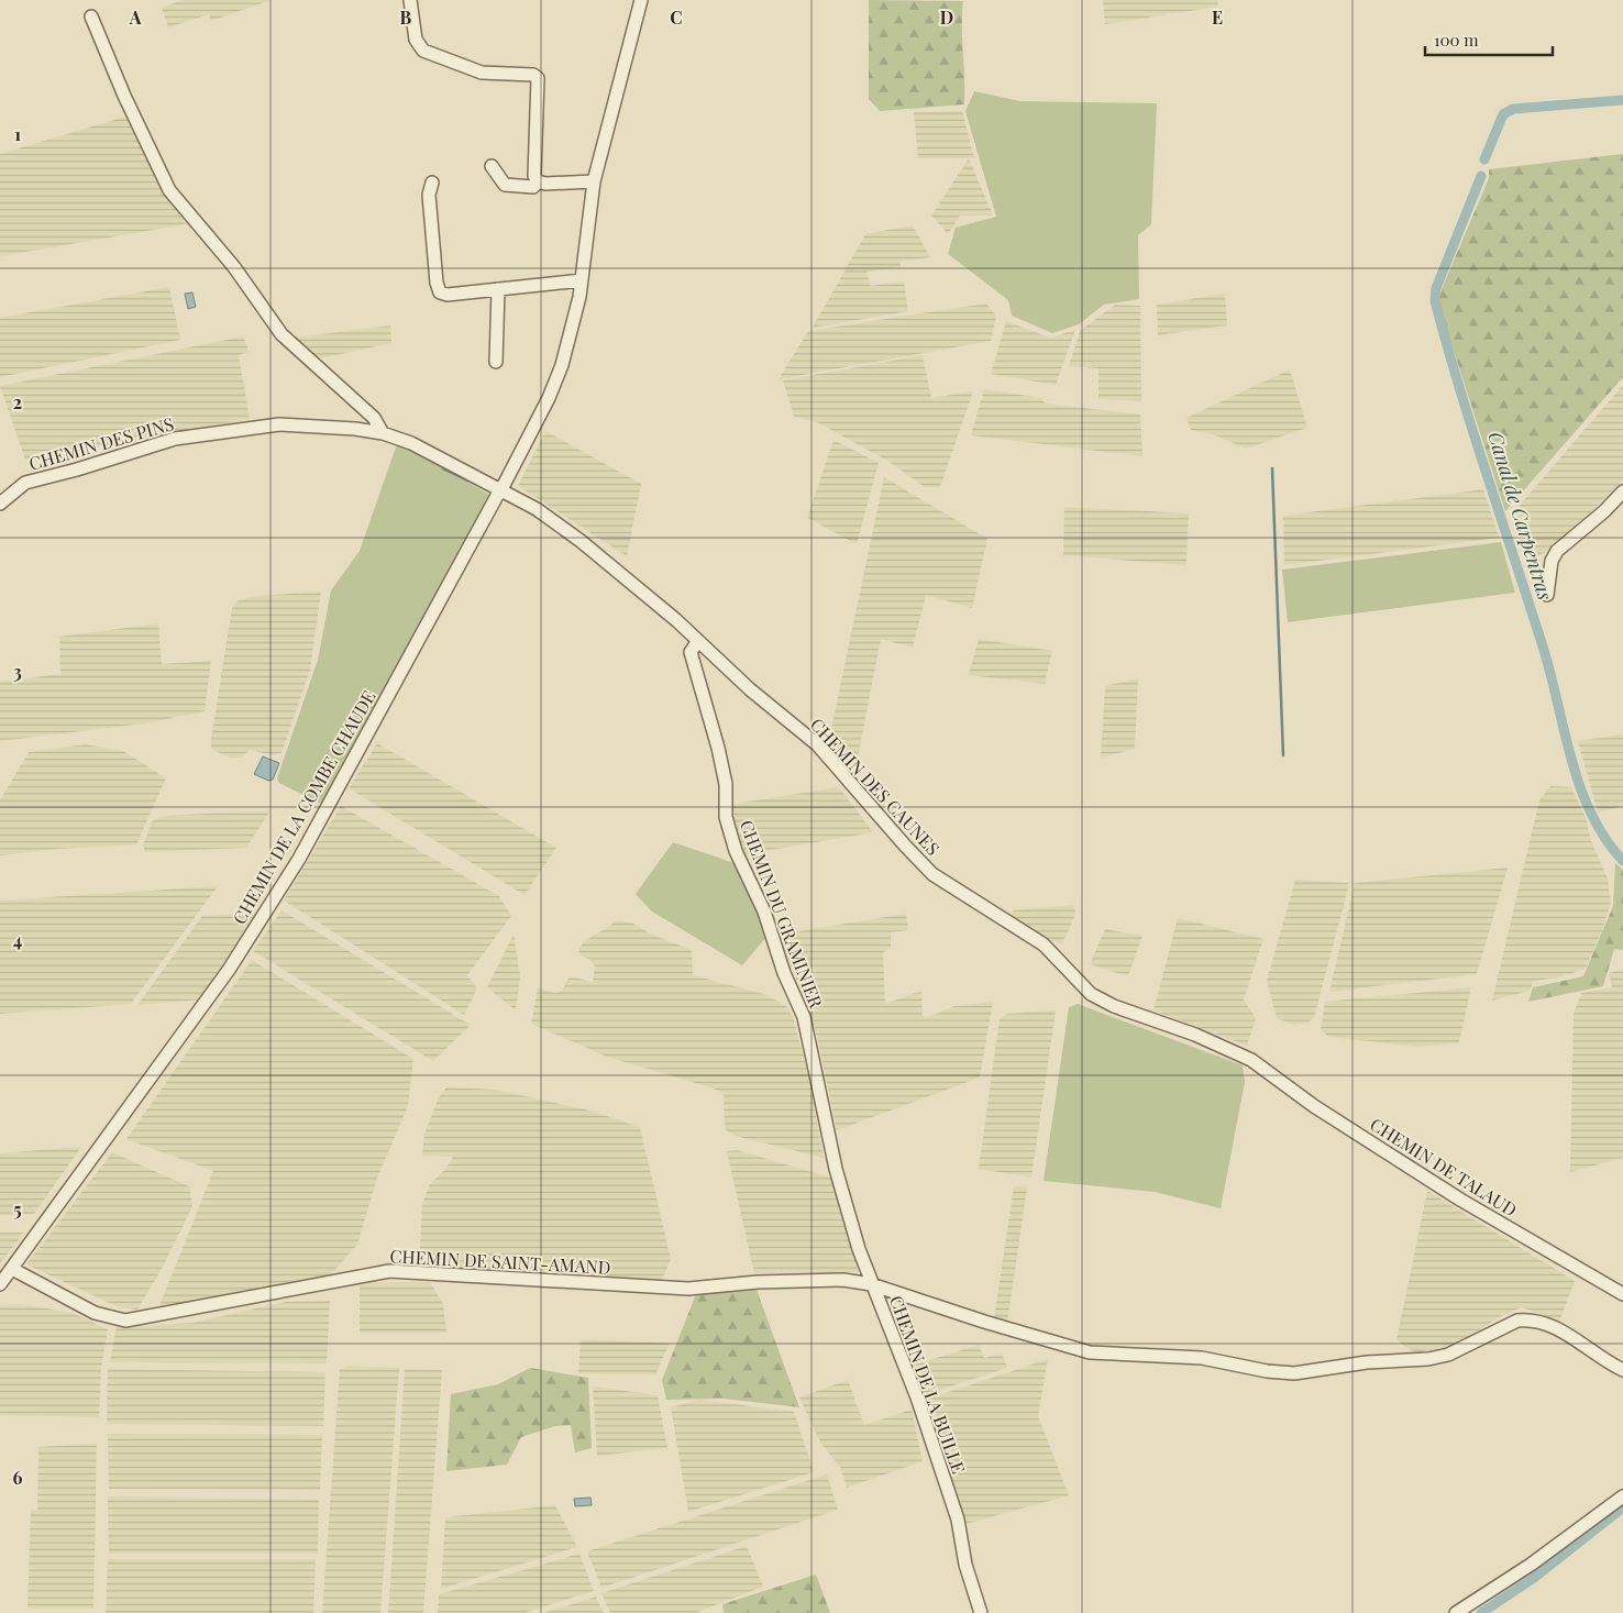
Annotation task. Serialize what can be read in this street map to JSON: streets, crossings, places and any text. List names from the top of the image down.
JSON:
{
  "streets": {
    "street": [
      "CHEMIN DES PINS",
      "CHEMIN DES CAUNES",
      "CHEMIN DE LA COMBE CHAUDE",
      "CHEMIN DU GRAMINIER",
      "CHEMIN DE TALAUD",
      "CHEMIN DE SAINT-AMAND",
      "CHEMIN DE LA BUILLE"
    ]
  },
  "crossings": [
    ["CHEMIN DES PINS", "CHEMIN DES CAUNES"],
    ["CHEMIN DES PINS", "CHEMIN DE LA COMBE CHAUDE"],
    ["CHEMIN DES CAUNES", "CHEMIN DE LA COMBE CHAUDE"],
    ["CHEMIN DES CAUNES", "CHEMIN DU GRAMINIER"],
    ["CHEMIN DES CAUNES", "CHEMIN DE TALAUD"],
    ["CHEMIN DE LA COMBE CHAUDE", "CHEMIN DE SAINT-AMAND"],
    ["CHEMIN DU GRAMINIER", "CHEMIN DE LA BUILLE"],
    ["CHEMIN DE SAINT-AMAND", "CHEMIN DE LA BUILLE"]
  ],
  "water": ["Canal de Carpentras"],
  "scale_bar": "100 m",
  "grid": {
    "columns": [
      "A",
      "B",
      "C",
      "D",
      "E"
    ],
    "rows": [
      "1",
      "2",
      "3",
      "4",
      "5",
      "6"
    ]
  }
}
